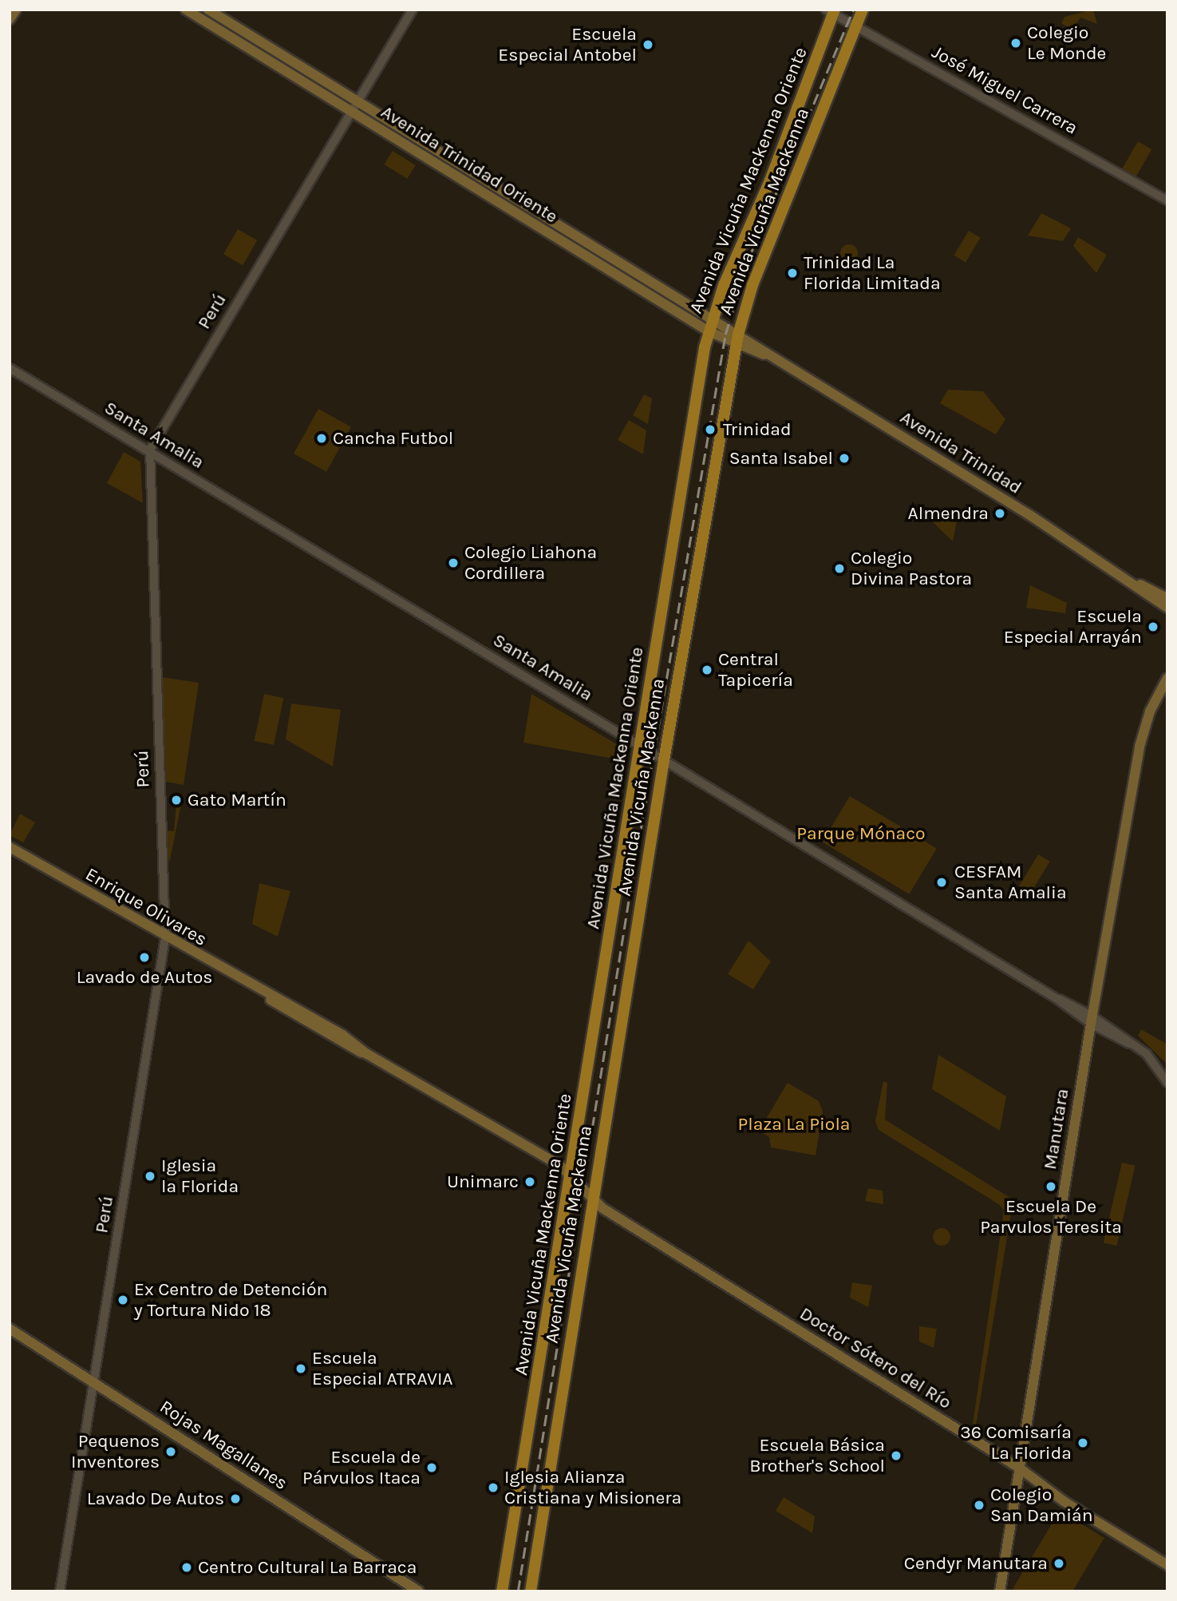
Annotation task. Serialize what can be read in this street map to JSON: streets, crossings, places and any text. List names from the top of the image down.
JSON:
{
  "streets": {
    "main road": [
      "Avenida Trinidad Oriente",
      "Avenida Vicuña Mackenna Oriente",
      "Avenida Vicuña Mackenna",
      "Avenida Trinidad",
      "Enrique Olivares",
      "Manutara",
      "Doctor Sótero del Río",
      "Rojas Magallanes"
    ],
    "street": ["José Miguel Carrera", "Perú", "Santa Amalia"]
  },
  "crossings": [
    ["José Miguel Carrera", "Avenida Vicuña Mackenna Oriente"],
    ["José Miguel Carrera", "Avenida Vicuña Mackenna"],
    ["Avenida Trinidad Oriente", "Avenida Vicuña Mackenna Oriente"],
    ["Avenida Trinidad Oriente", "Avenida Vicuña Mackenna"],
    ["Avenida Trinidad Oriente", "Perú"],
    ["Avenida Trinidad Oriente", "Avenida Trinidad"],
    ["Avenida Vicuña Mackenna Oriente", "Santa Amalia"],
    ["Avenida Vicuña Mackenna Oriente", "Enrique Olivares"],
    ["Avenida Vicuña Mackenna", "Santa Amalia"],
    ["Avenida Vicuña Mackenna", "Avenida Trinidad"],
    ["Avenida Vicuña Mackenna", "Enrique Olivares"],
    ["Avenida Vicuña Mackenna", "Doctor Sótero del Río"],
    ["Perú", "Santa Amalia"],
    ["Perú", "Enrique Olivares"],
    ["Perú", "Rojas Magallanes"],
    ["Santa Amalia", "Manutara"],
    ["Enrique Olivares", "Doctor Sótero del Río"],
    ["Manutara", "Doctor Sótero del Río"]
  ],
  "parks": ["Parque Mónaco", "Plaza La Piola"],
  "places": [
    "Colegio Le Monde",
    "Escuela Especial Antobel",
    "Trinidad La Florida Limitada",
    "Trinidad",
    "Cancha Futbol",
    "Santa Isabel",
    "Almendra",
    "Colegio Liahona Cordillera",
    "Colegio Divina Pastora",
    "Escuela Especial Arrayán",
    "Central Tapicería",
    "Gato Martín",
    "CESFAM Santa Amalia",
    "Lavado de Autos",
    "Iglesia la Florida",
    "Unimarc",
    "Escuela De Parvulos Teresita",
    "Ex Centro de Detención y Tortura Nido 18",
    "Escuela Especial ATRAVIA",
    "36 Comisaría La Florida",
    "Pequenos Inventores",
    "Escuela Básica Brother's School",
    "Escuela de Párvulos Itaca",
    "Iglesia Alianza Cristiana y Misionera",
    "Lavado De Autos",
    "Colegio San Damián",
    "Cendyr Manutara",
    "Centro Cultural La Barraca"
  ]
}
